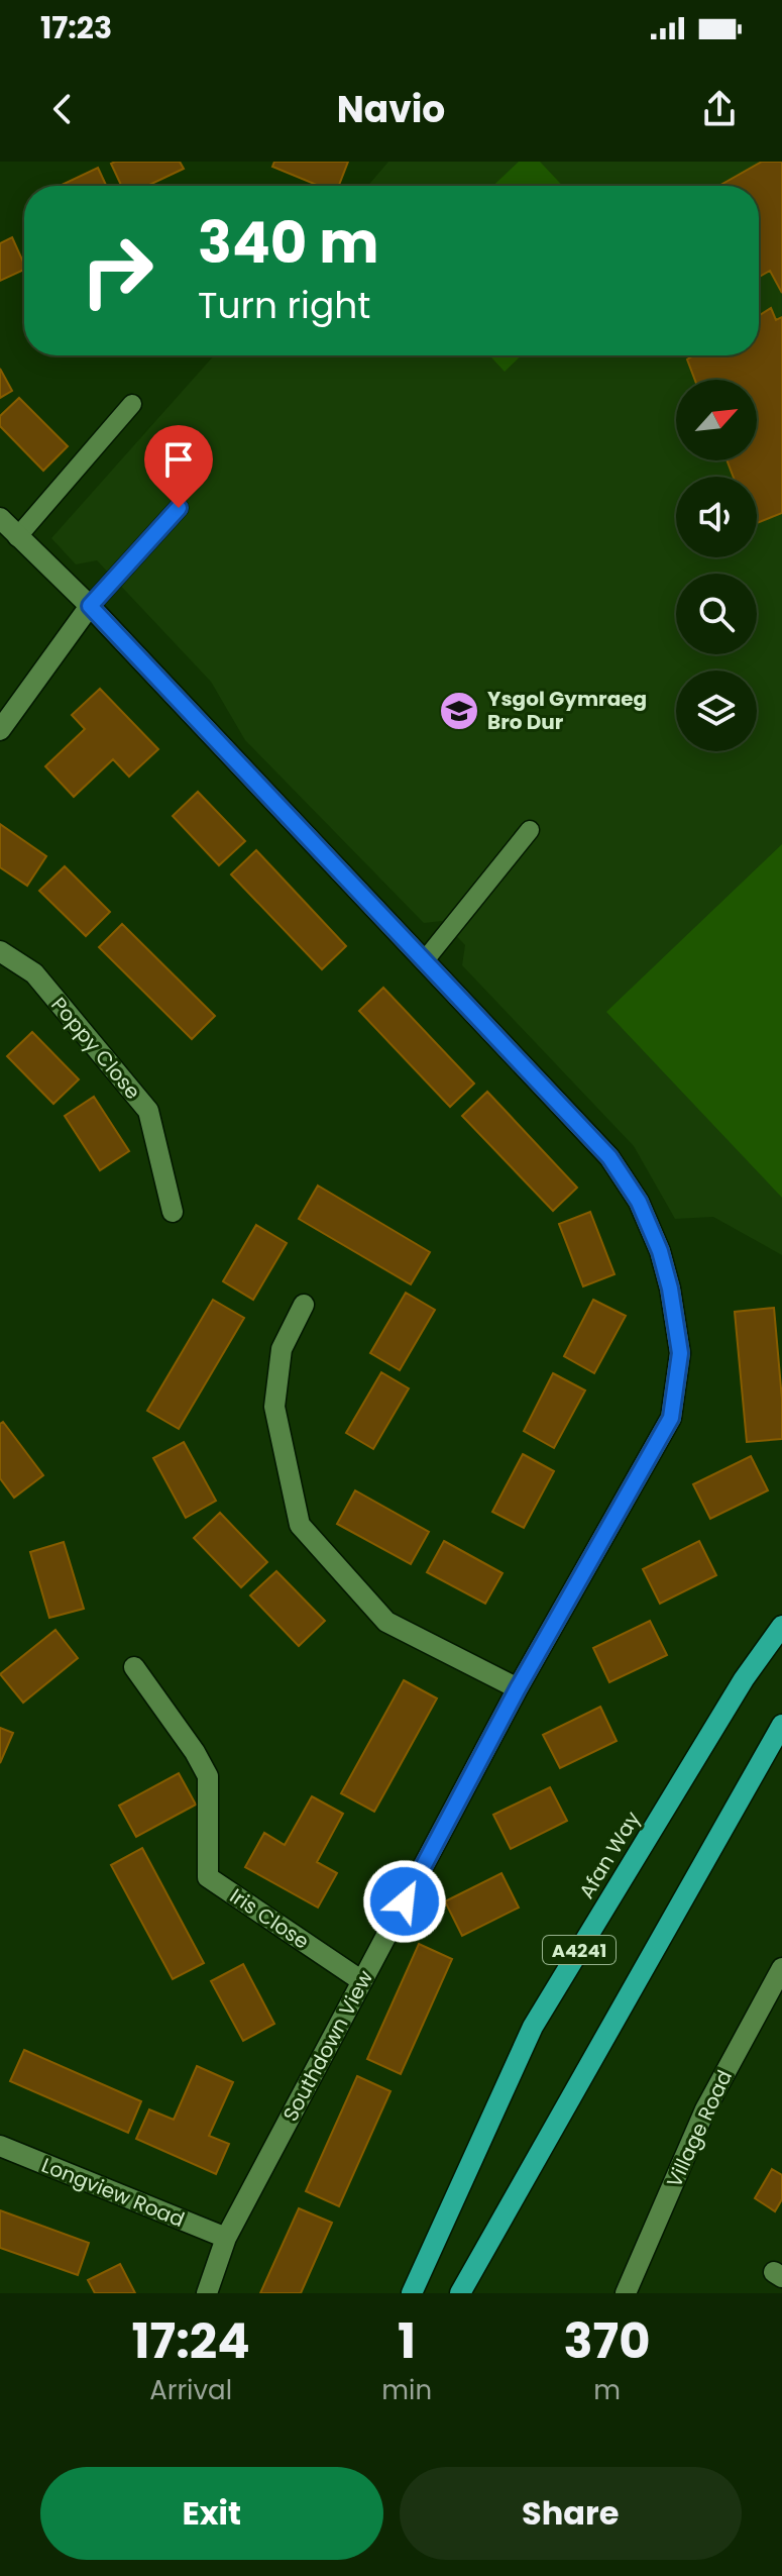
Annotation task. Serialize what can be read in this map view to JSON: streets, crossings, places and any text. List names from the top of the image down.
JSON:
{
  "streets": {
    "main road": ["Afan Way", "A4241"],
    "street": [
      "Poppy Close",
      "Iris Close",
      "Southdown View",
      "Village Road",
      "Longview Road"
    ]
  },
  "crossings": [
    ["Iris Close", "Southdown View"],
    ["Southdown View", "Longview Road"]
  ],
  "places": {
    "school or university": ["Ysgol Gymraeg Bro Dur"]
  },
  "north": "top right",
  "page": {
    "status": "17:23",
    "header": "Navio",
    "turn": ["340 m", "Turn right"],
    "eta": [
      "17:24",
      "Arrival",
      "1",
      "min",
      "370",
      "m"
    ],
    "buttons": ["Exit", "Share"]
  }
}
